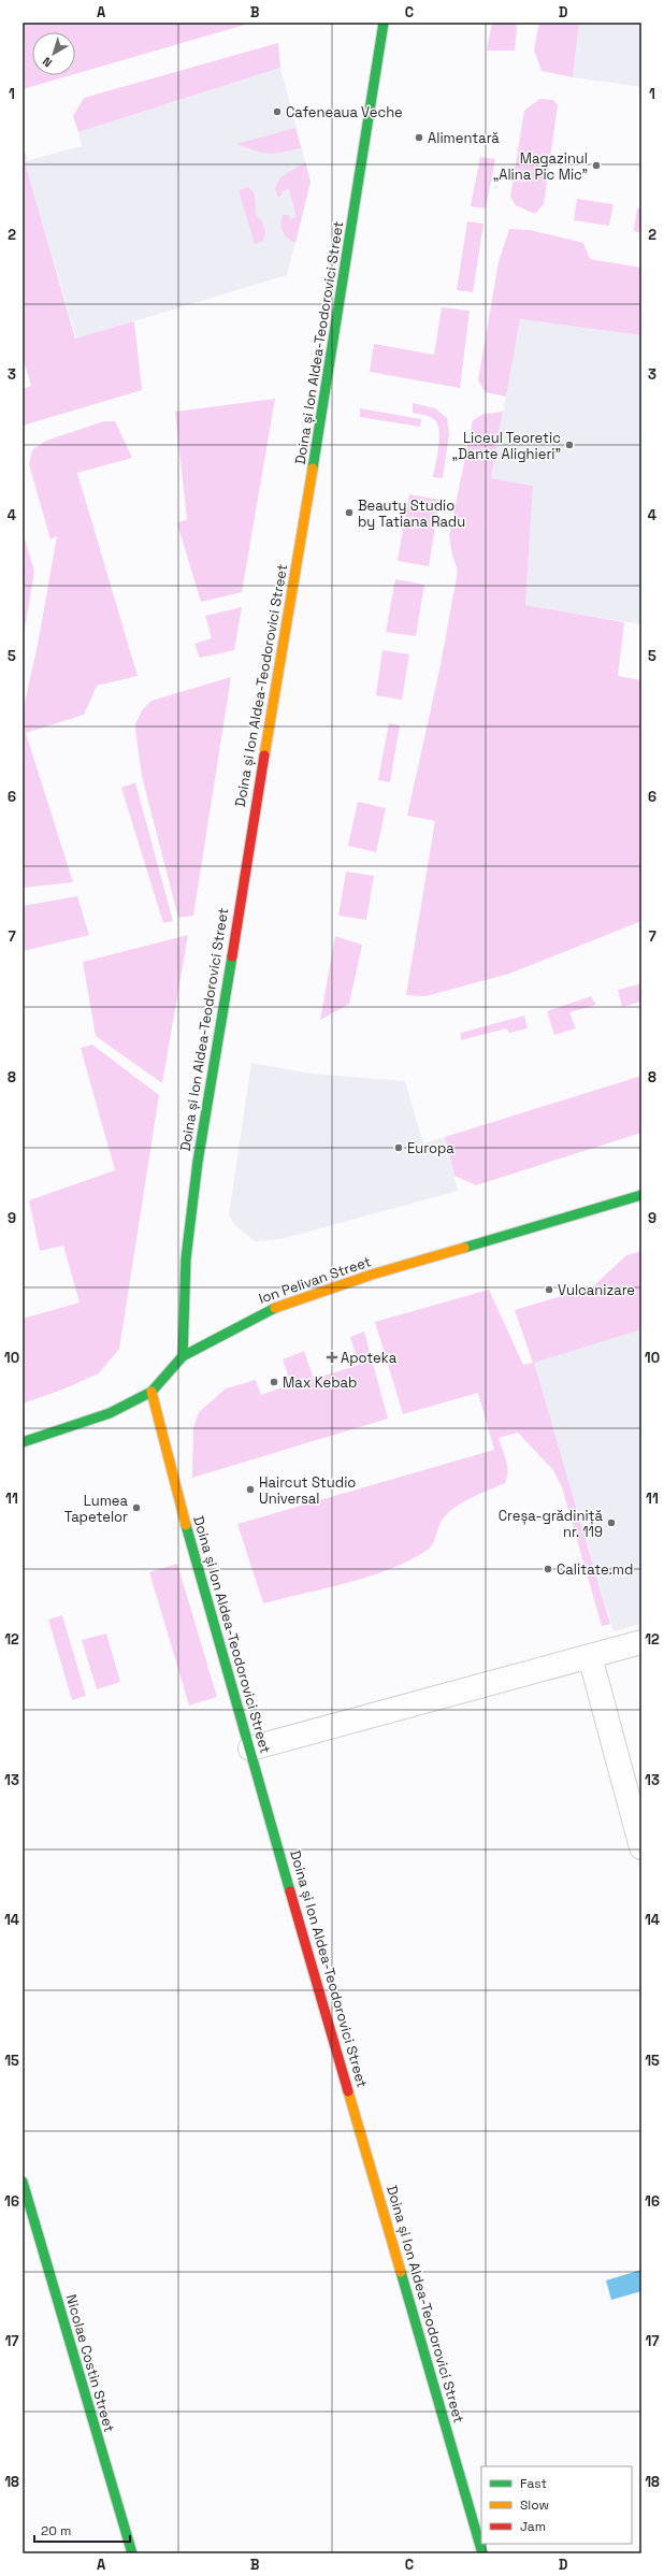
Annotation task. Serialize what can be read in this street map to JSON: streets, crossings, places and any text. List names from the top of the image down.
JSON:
{
  "streets": {
    "street": ["Doina și Ion Aldea-Teodorovici Street", "Ion Pelivan Street", "Nicolae Costin Street"]
  },
  "crossings": [
    ["Doina și Ion Aldea-Teodorovici Street", "Ion Pelivan Street"]
  ],
  "places": {
    "other": [
      "Cafeneaua Veche",
      "Alimentară",
      "Magazinul „Alina Pic Mic”",
      "Liceul Teoretic „Dante Alighieri”",
      "Beauty Studio by Tatiana Radu",
      "Europa",
      "Vulcanizare",
      "Max Kebab",
      "Haircut Studio Universal",
      "Lumea Tapetelor",
      "Creșa-grădiniță nr. 119",
      "Calitate.md"
    ],
    "health": ["Apoteka"]
  },
  "legend": ["Fast", "Slow", "Jam"],
  "scale_bar": "20 m",
  "north": "bottom left",
  "grid": {
    "columns": [
      "A",
      "B",
      "C",
      "D"
    ],
    "rows": [
      "1",
      "2",
      "3",
      "4",
      "5",
      "6",
      "7",
      "8",
      "9",
      "10",
      "11",
      "12",
      "13",
      "14",
      "15",
      "16",
      "17",
      "18"
    ]
  }
}
